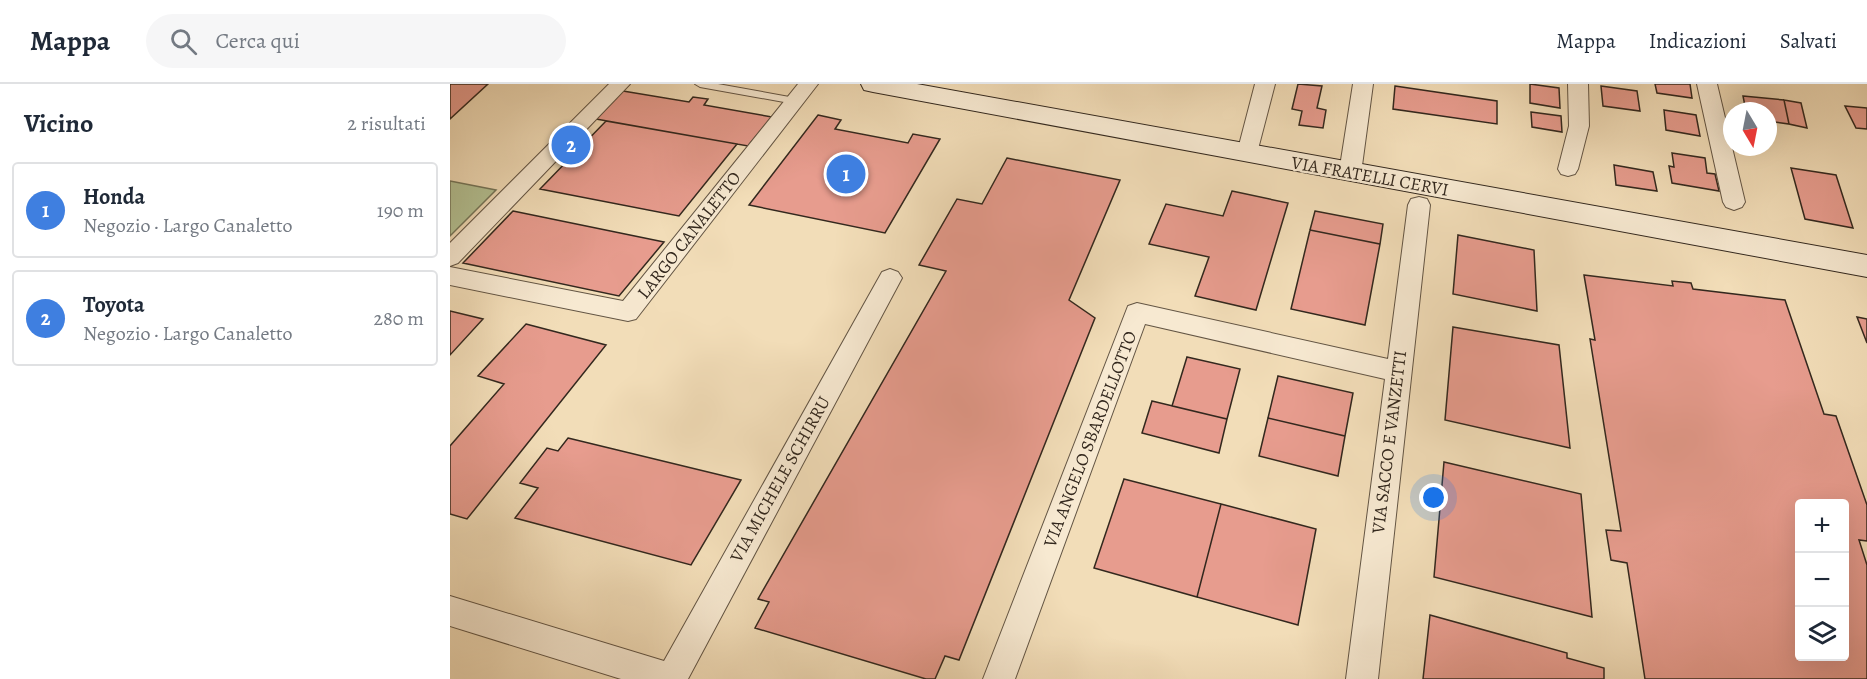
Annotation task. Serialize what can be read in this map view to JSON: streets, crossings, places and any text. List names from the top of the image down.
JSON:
{
  "streets": {
    "main road": ["VIA FRATELLI CERVI"],
    "street": [
      "LARGO CANALETTO",
      "VIA ANGELO SBARDELLOTTO",
      "VIA SACCO E VANZETTI",
      "VIA MICHELE SCHIRRU"
    ]
  },
  "crossings": [
    ["VIA ANGELO SBARDELLOTTO", "VIA SACCO E VANZETTI"]
  ],
  "north": "bottom",
  "page": {
    "header": "Mappa",
    "search": "Cerca qui",
    "nav": ["Mappa", "Indicazioni", "Salvati"],
    "heading": ["Vicino", "2 risultati"],
    "pins": ["2", "1"],
    "list": [
      {
        "mark": "1",
        "name": "Honda",
        "note": "Negozio · Largo Canaletto",
        "value": "190 m"
      },
      {
        "mark": "2",
        "name": "Toyota",
        "note": "Negozio · Largo Canaletto",
        "value": "280 m"
      }
    ],
    "map_buttons": ["+", "−"]
  }
}
